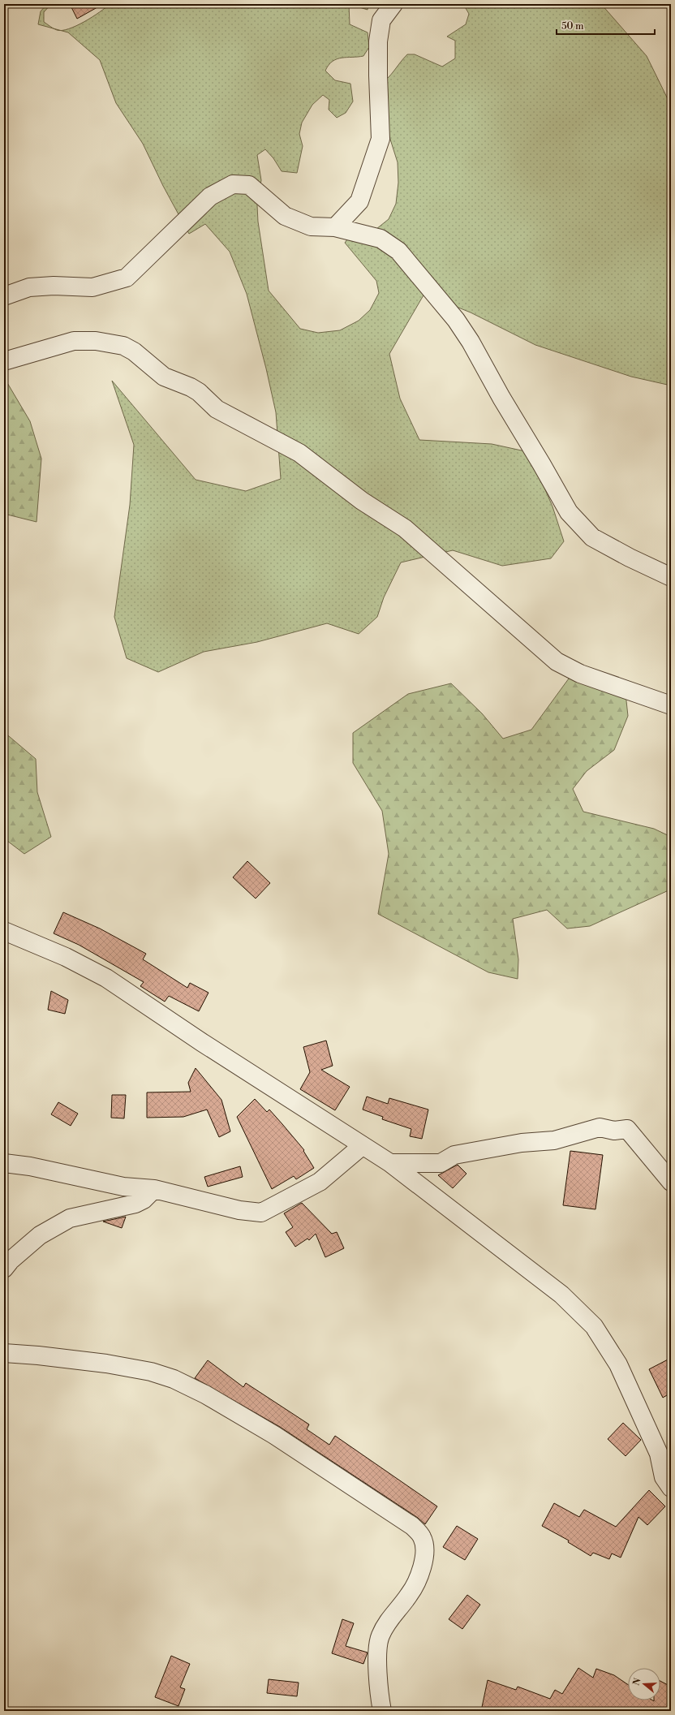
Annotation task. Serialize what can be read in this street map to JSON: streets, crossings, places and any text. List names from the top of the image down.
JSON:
{
  "scale_bar": "50 m",
  "north": "left"
}
